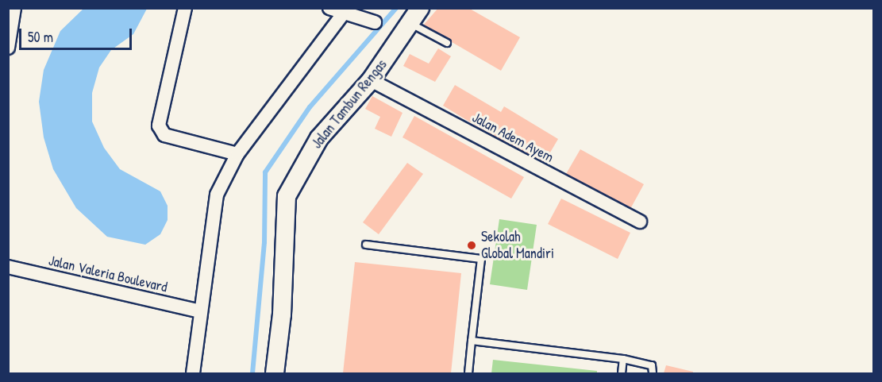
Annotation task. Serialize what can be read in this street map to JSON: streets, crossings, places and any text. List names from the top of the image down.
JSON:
{
  "streets": {
    "street": ["Jalan Tambun Rengas", "Jalan Adem Ayem", "Jalan Valeria Boulevard"]
  },
  "crossings": [
    ["Jalan Tambun Rengas", "Jalan Adem Ayem"]
  ],
  "places": ["Sekolah Global Mandiri"],
  "scale_bar": "50 m"
}
